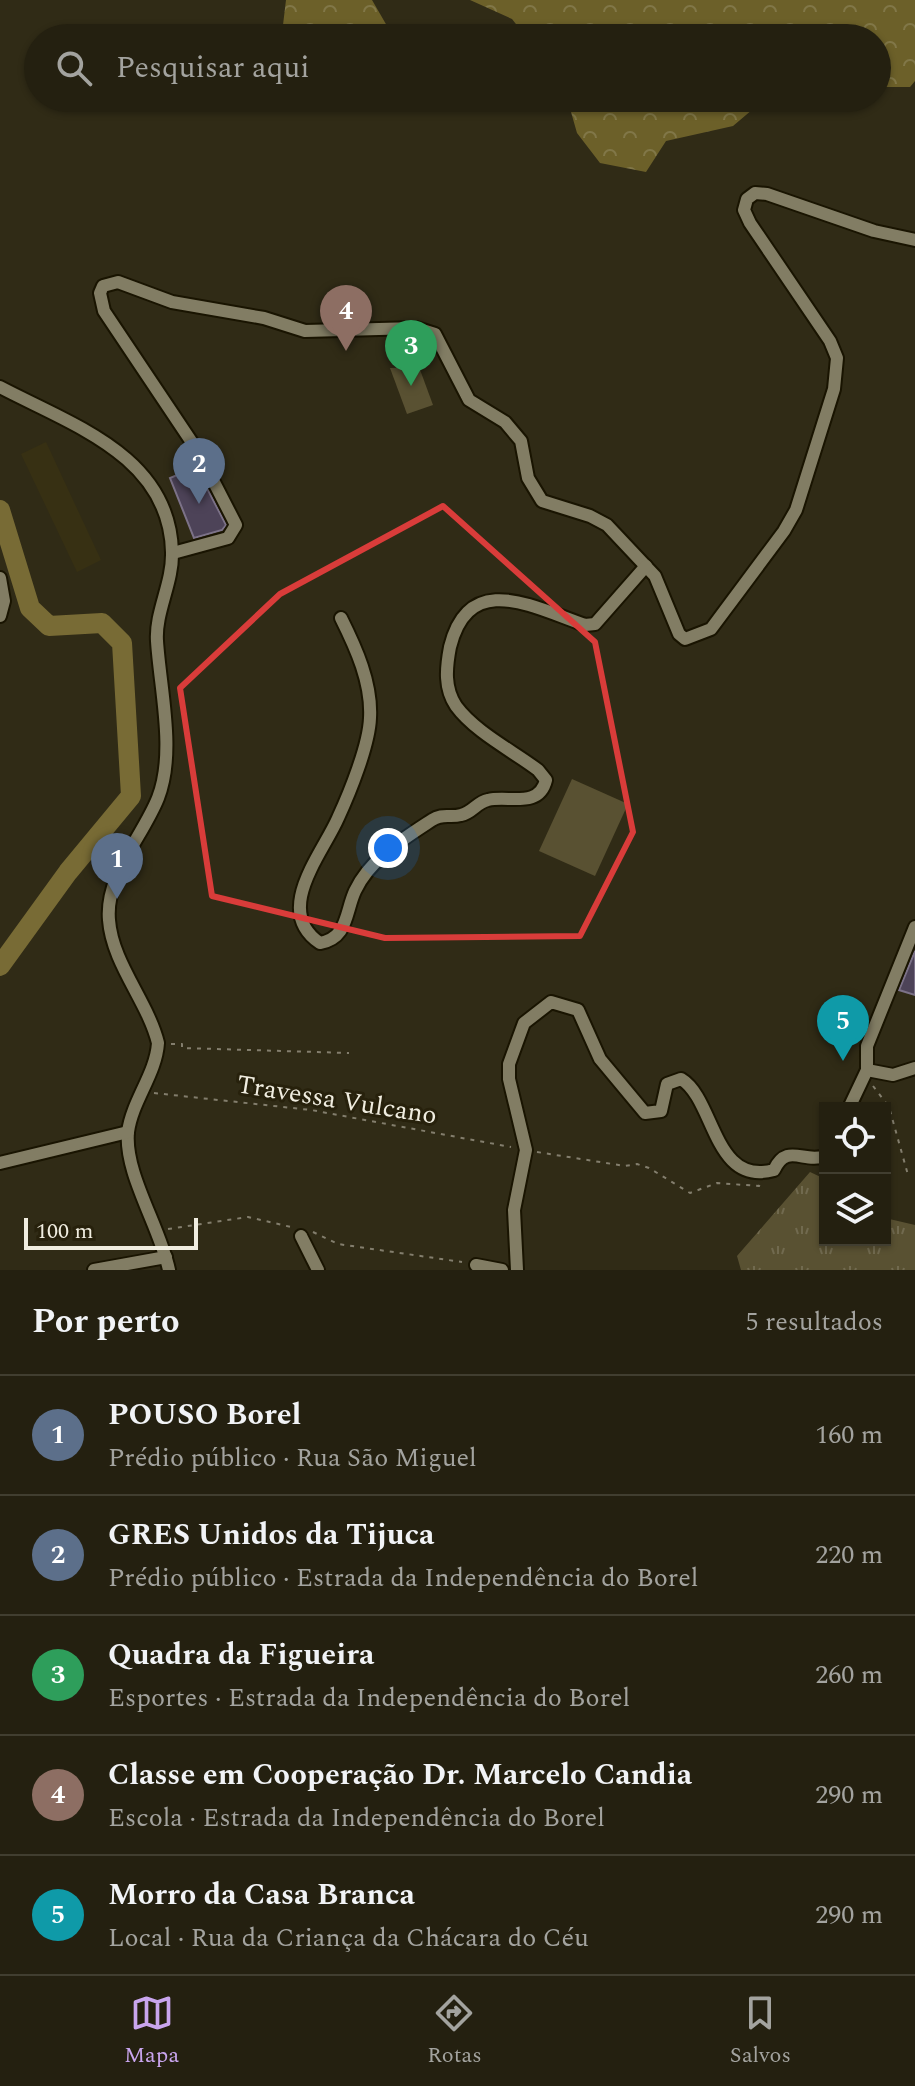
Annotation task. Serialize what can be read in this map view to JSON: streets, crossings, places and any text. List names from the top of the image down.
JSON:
{
  "streets": {
    "path": ["Travessa Vulcano"]
  },
  "scale_bar": "100 m",
  "page": {
    "search": "Pesquisar aqui",
    "pins": [
      "4",
      "3",
      "2",
      "1",
      "5"
    ],
    "scale": "100 m",
    "heading": ["Por perto", "5 resultados"],
    "list": [
      {
        "mark": "1",
        "name": "POUSO Borel",
        "note": "Prédio público · Rua São Miguel",
        "value": "160 m"
      },
      {
        "mark": "2",
        "name": "GRES Unidos da Tijuca",
        "note": "Prédio público · Estrada da Independência do Borel",
        "value": "220 m"
      },
      {
        "mark": "3",
        "name": "Quadra da Figueira",
        "note": "Esportes · Estrada da Independência do Borel",
        "value": "260 m"
      },
      {
        "mark": "4",
        "name": "Classe em Cooperação Dr. Marcelo Candia",
        "note": "Escola · Estrada da Independência do Borel",
        "value": "290 m"
      },
      {
        "mark": "5",
        "name": "Morro da Casa Branca",
        "note": "Local · Rua da Criança da Chácara do Céu",
        "value": "290 m"
      }
    ],
    "nav": ["Mapa", "Rotas", "Salvos"]
  }
}
